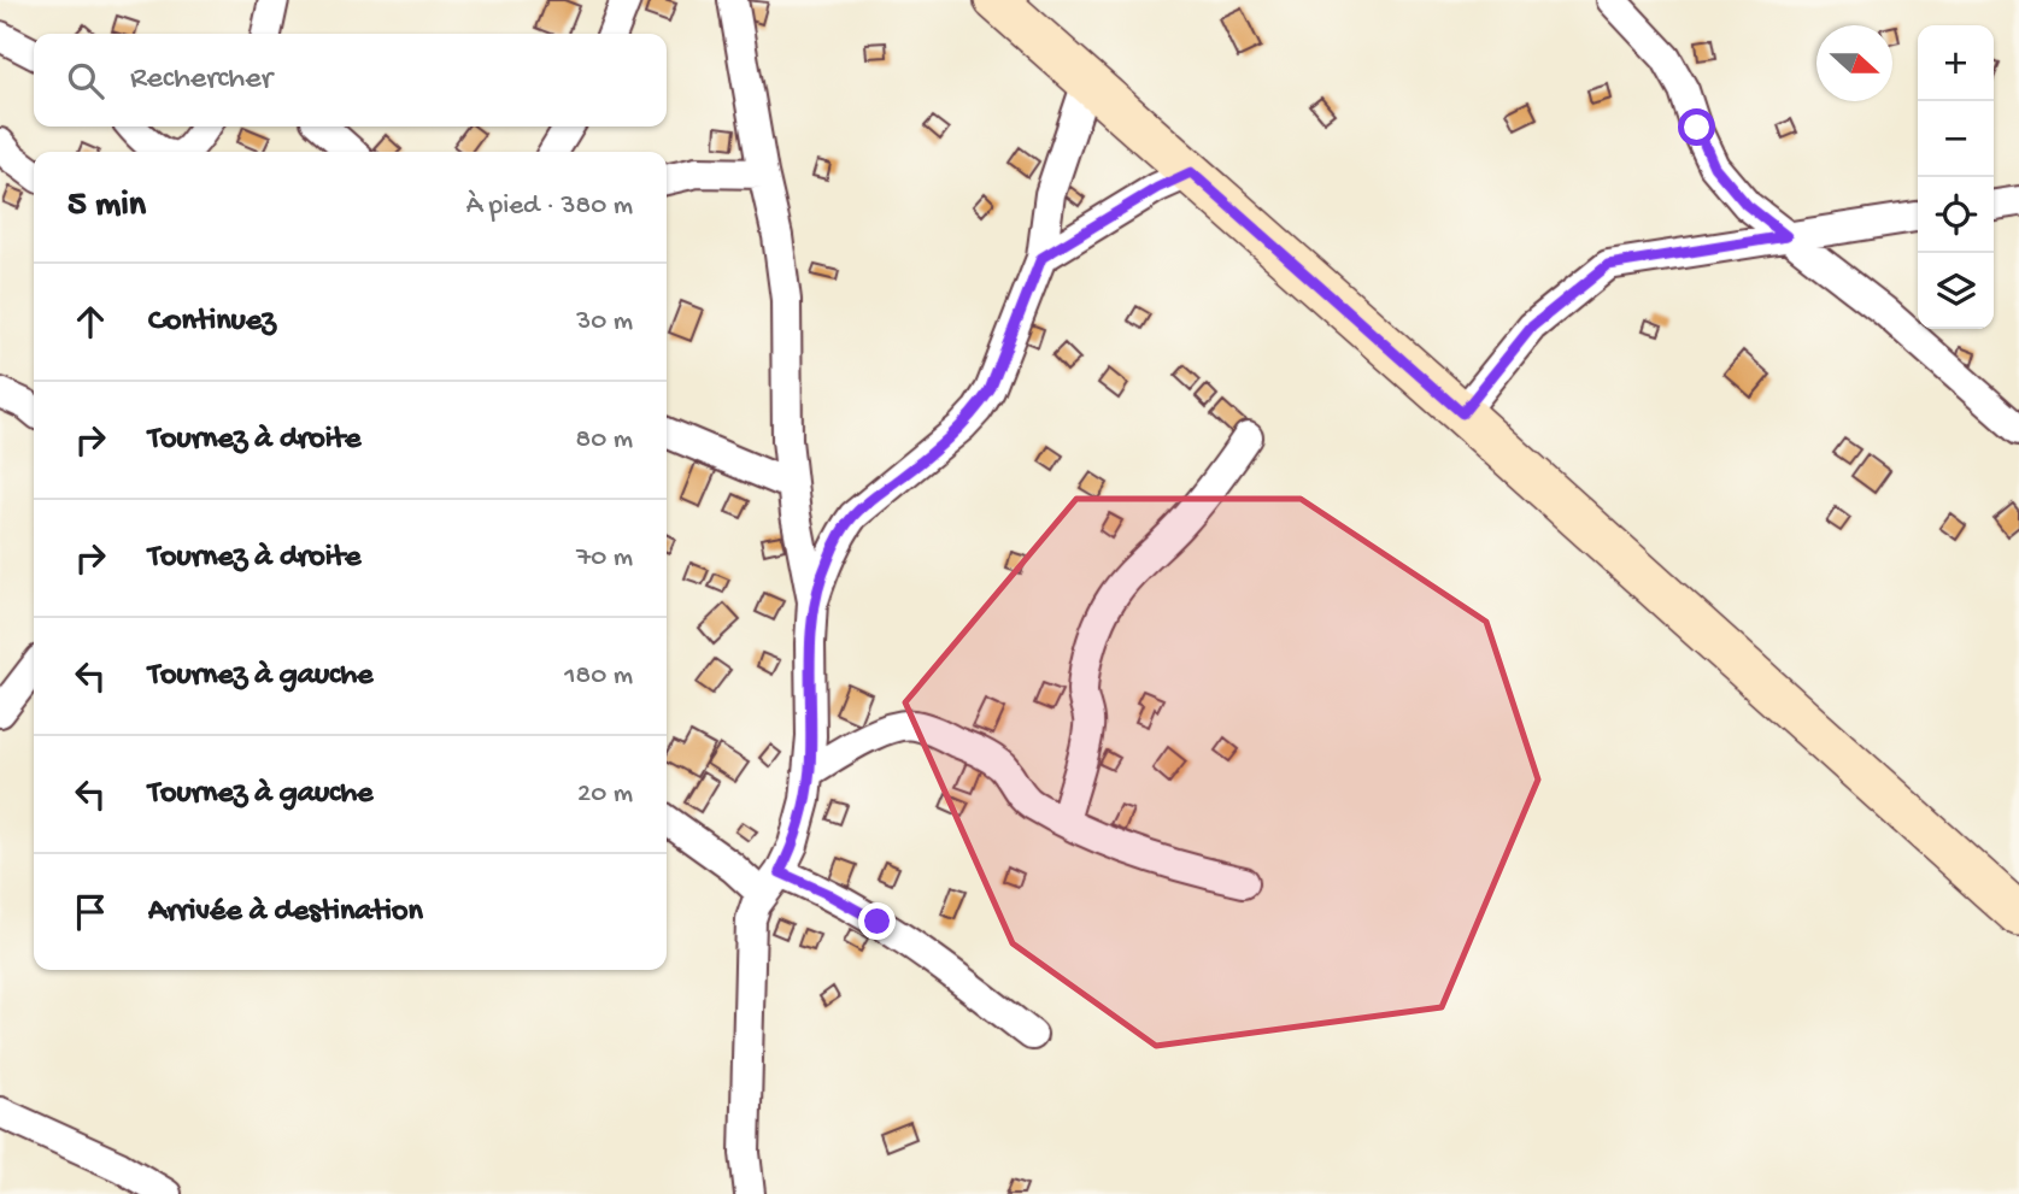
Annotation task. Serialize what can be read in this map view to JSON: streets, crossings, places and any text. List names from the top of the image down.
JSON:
{
  "north": "right",
  "page": {
    "map_buttons": ["+", "−"],
    "search": "Rechercher",
    "heading": ["5 min", "À pied · 380 m"],
    "list": [
      ["Continuez", "30 m"],
      ["Tournez à droite", "80 m"],
      ["Tournez à droite", "70 m"],
      ["Tournez à gauche", "180 m"],
      ["Tournez à gauche", "20 m"],
      "Arrivée à destination"
    ]
  }
}
